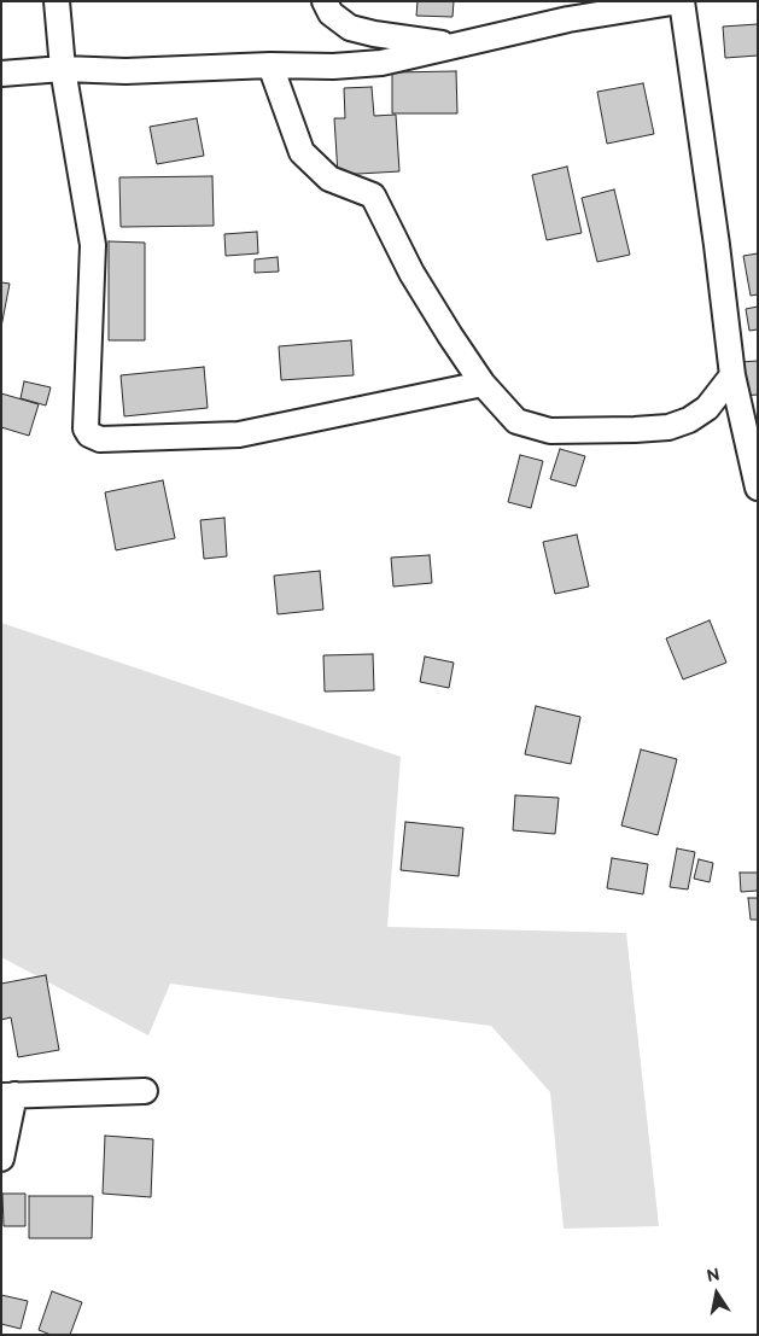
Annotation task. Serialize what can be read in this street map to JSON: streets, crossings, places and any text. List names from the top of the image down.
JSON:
{
  "north": "top"
}
